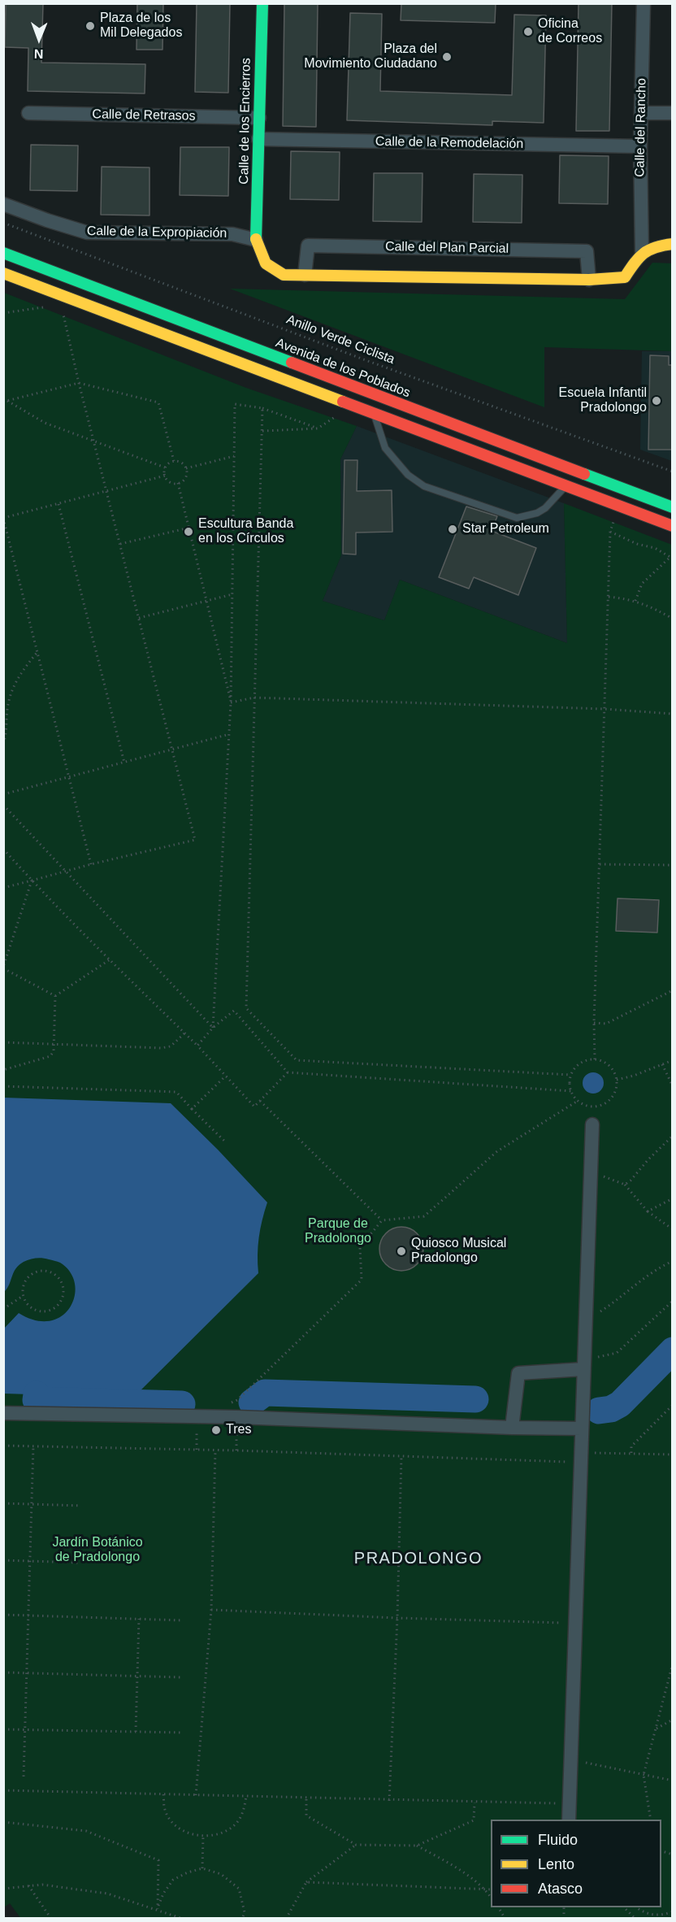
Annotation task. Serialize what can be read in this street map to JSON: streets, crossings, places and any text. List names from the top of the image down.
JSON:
{
  "streets": {
    "main road": ["Calle de los Encierros", "Avenida de los Poblados"],
    "street": [
      "Calle de Retrasos",
      "Calle del Rancho",
      "Calle de la Remodelación",
      "Calle de la Expropiación",
      "Calle del Plan Parcial"
    ],
    "path": ["Anillo Verde Ciclista"]
  },
  "crossings": [
    ["Calle de Retrasos", "Calle de los Encierros"],
    ["Calle de los Encierros", "Calle de la Remodelación"],
    ["Calle de los Encierros", "Calle de la Expropiación"],
    ["Calle del Rancho", "Calle de la Remodelación"]
  ],
  "districts": ["PRADOLONGO"],
  "parks": ["Parque de Pradolongo", "Jardín Botánico de Pradolongo"],
  "places": [
    "Plaza de los Mil Delegados",
    "Oficina de Correos",
    "Plaza del Movimiento Ciudadano",
    "Escuela Infantil Pradolongo",
    "Star Petroleum",
    "Escultura Banda en los Círculos",
    "Quiosco Musical Pradolongo",
    "Tres"
  ],
  "legend": ["Fluido", "Lento", "Atasco"],
  "north": "bottom"
}
